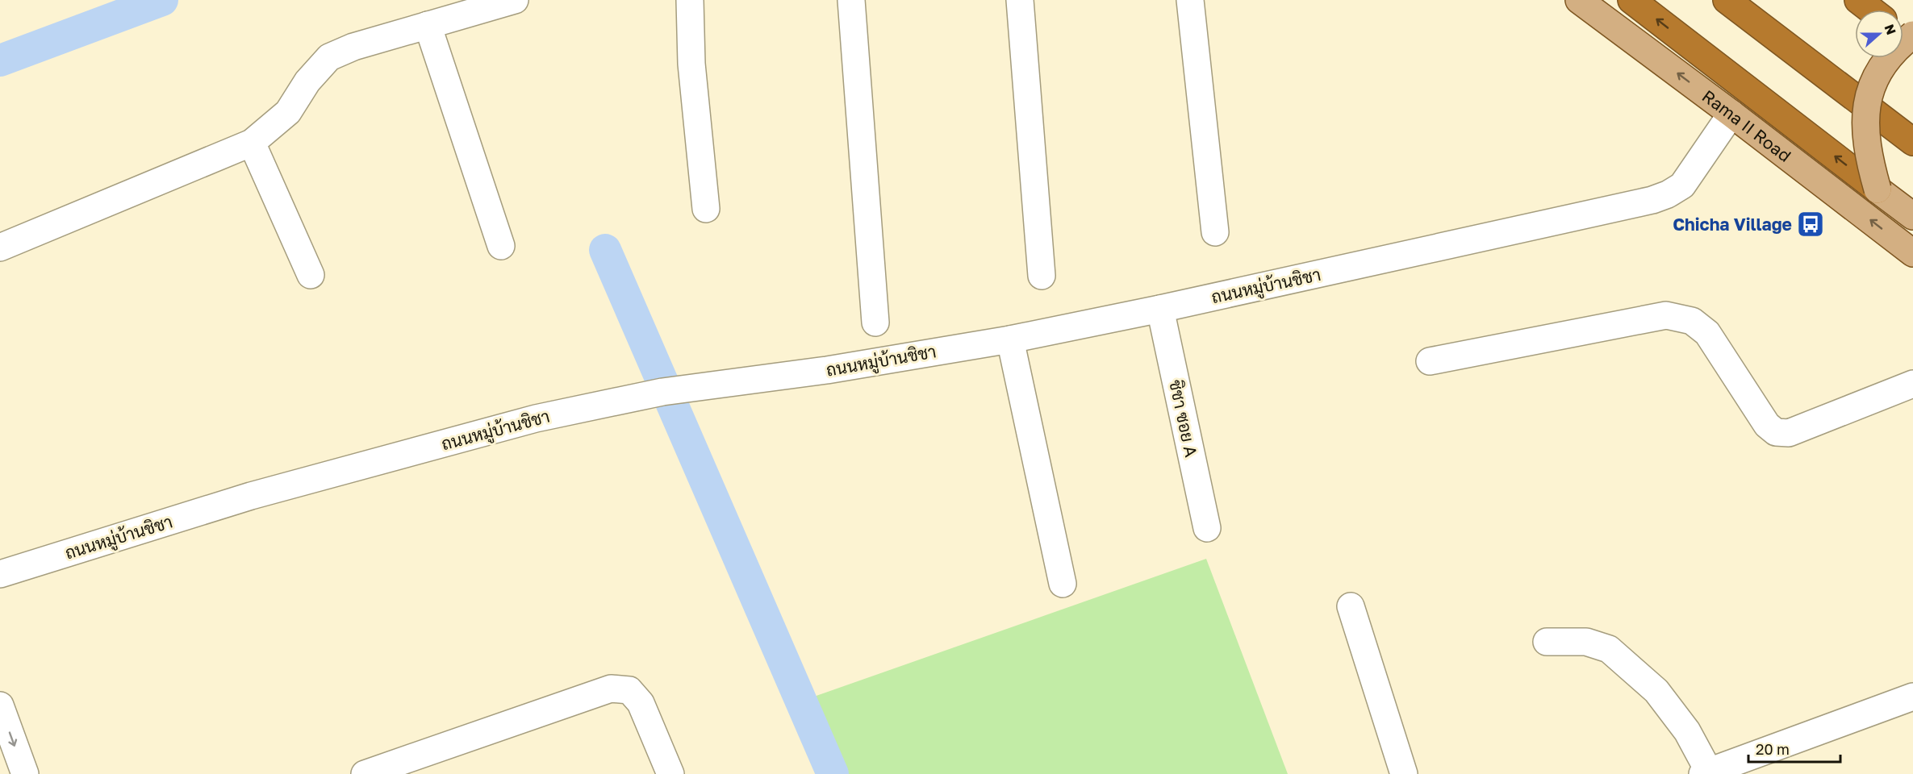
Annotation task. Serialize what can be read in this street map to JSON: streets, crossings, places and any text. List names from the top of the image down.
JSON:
{
  "streets": {
    "main road": ["Rama II Road"],
    "street": ["ถนนหมู่บ้านชิชา", "ชิชา ซอย A"]
  },
  "crossings": [
    ["Rama II Road", "ถนนหมู่บ้านชิชา"],
    ["ถนนหมู่บ้านชิชา", "ชิชา ซอย A"]
  ],
  "one_way": ["Rama II Road"],
  "places": {
    "bus stop": ["Chicha Village"]
  },
  "scale_bar": "20 m",
  "north": "right"
}
